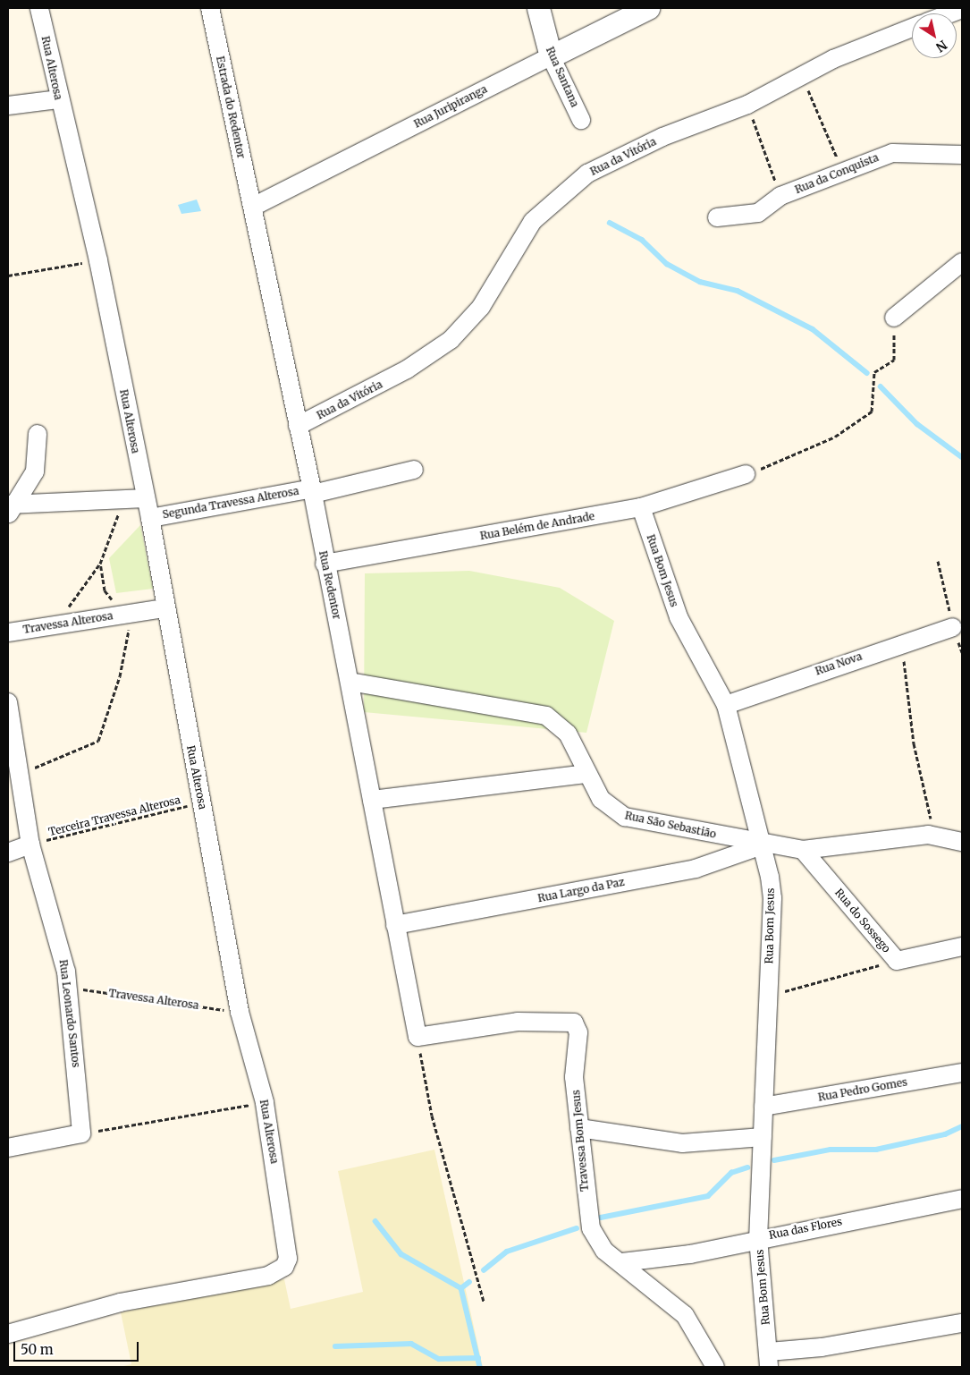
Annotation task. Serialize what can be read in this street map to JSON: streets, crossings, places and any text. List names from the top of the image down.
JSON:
{
  "streets": {
    "street": [
      "Rua Alterosa",
      "Rua Santana",
      "Rua Juripiranga",
      "Estrada do Redentor",
      "Rua da Vitória",
      "Rua da Conquista",
      "Segunda Travessa Alterosa",
      "Rua Belém de Andrade",
      "Rua Bom Jesus",
      "Rua Redentor",
      "Travessa Alterosa",
      "Rua Nova",
      "Rua São Sebastião",
      "Rua Largo da Paz",
      "Rua do Sossego",
      "Rua Leonardo Santos",
      "Rua Pedro Gomes",
      "Travessa Bom Jesus",
      "Rua das Flores"
    ],
    "path": ["Terceira Travessa Alterosa"]
  },
  "crossings": [
    ["Rua Alterosa", "Segunda Travessa Alterosa"],
    ["Rua Alterosa", "Travessa Alterosa"],
    ["Rua Alterosa", "Terceira Travessa Alterosa"],
    ["Rua Santana", "Rua Juripiranga"],
    ["Rua Juripiranga", "Estrada do Redentor"],
    ["Rua Juripiranga", "Rua Redentor"],
    ["Estrada do Redentor", "Rua Redentor"],
    ["Rua da Vitória", "Rua Redentor"],
    ["Segunda Travessa Alterosa", "Rua Redentor"],
    ["Rua Belém de Andrade", "Rua Bom Jesus"],
    ["Rua Belém de Andrade", "Rua Redentor"],
    ["Rua Bom Jesus", "Rua Nova"],
    ["Rua Bom Jesus", "Rua São Sebastião"],
    ["Rua Bom Jesus", "Rua Largo da Paz"],
    ["Rua Bom Jesus", "Rua Pedro Gomes"],
    ["Rua Bom Jesus", "Rua das Flores"],
    ["Rua Redentor", "Rua São Sebastião"],
    ["Rua Redentor", "Rua Largo da Paz"],
    ["Rua Redentor", "Travessa Bom Jesus"],
    ["Travessa Alterosa", "Rua Leonardo Santos"],
    ["Terceira Travessa Alterosa", "Rua Leonardo Santos"],
    ["Rua São Sebastião", "Rua Largo da Paz"],
    ["Rua São Sebastião", "Rua do Sossego"],
    ["Travessa Bom Jesus", "Rua das Flores"]
  ],
  "scale_bar": "50 m",
  "north": "bottom right"
}
